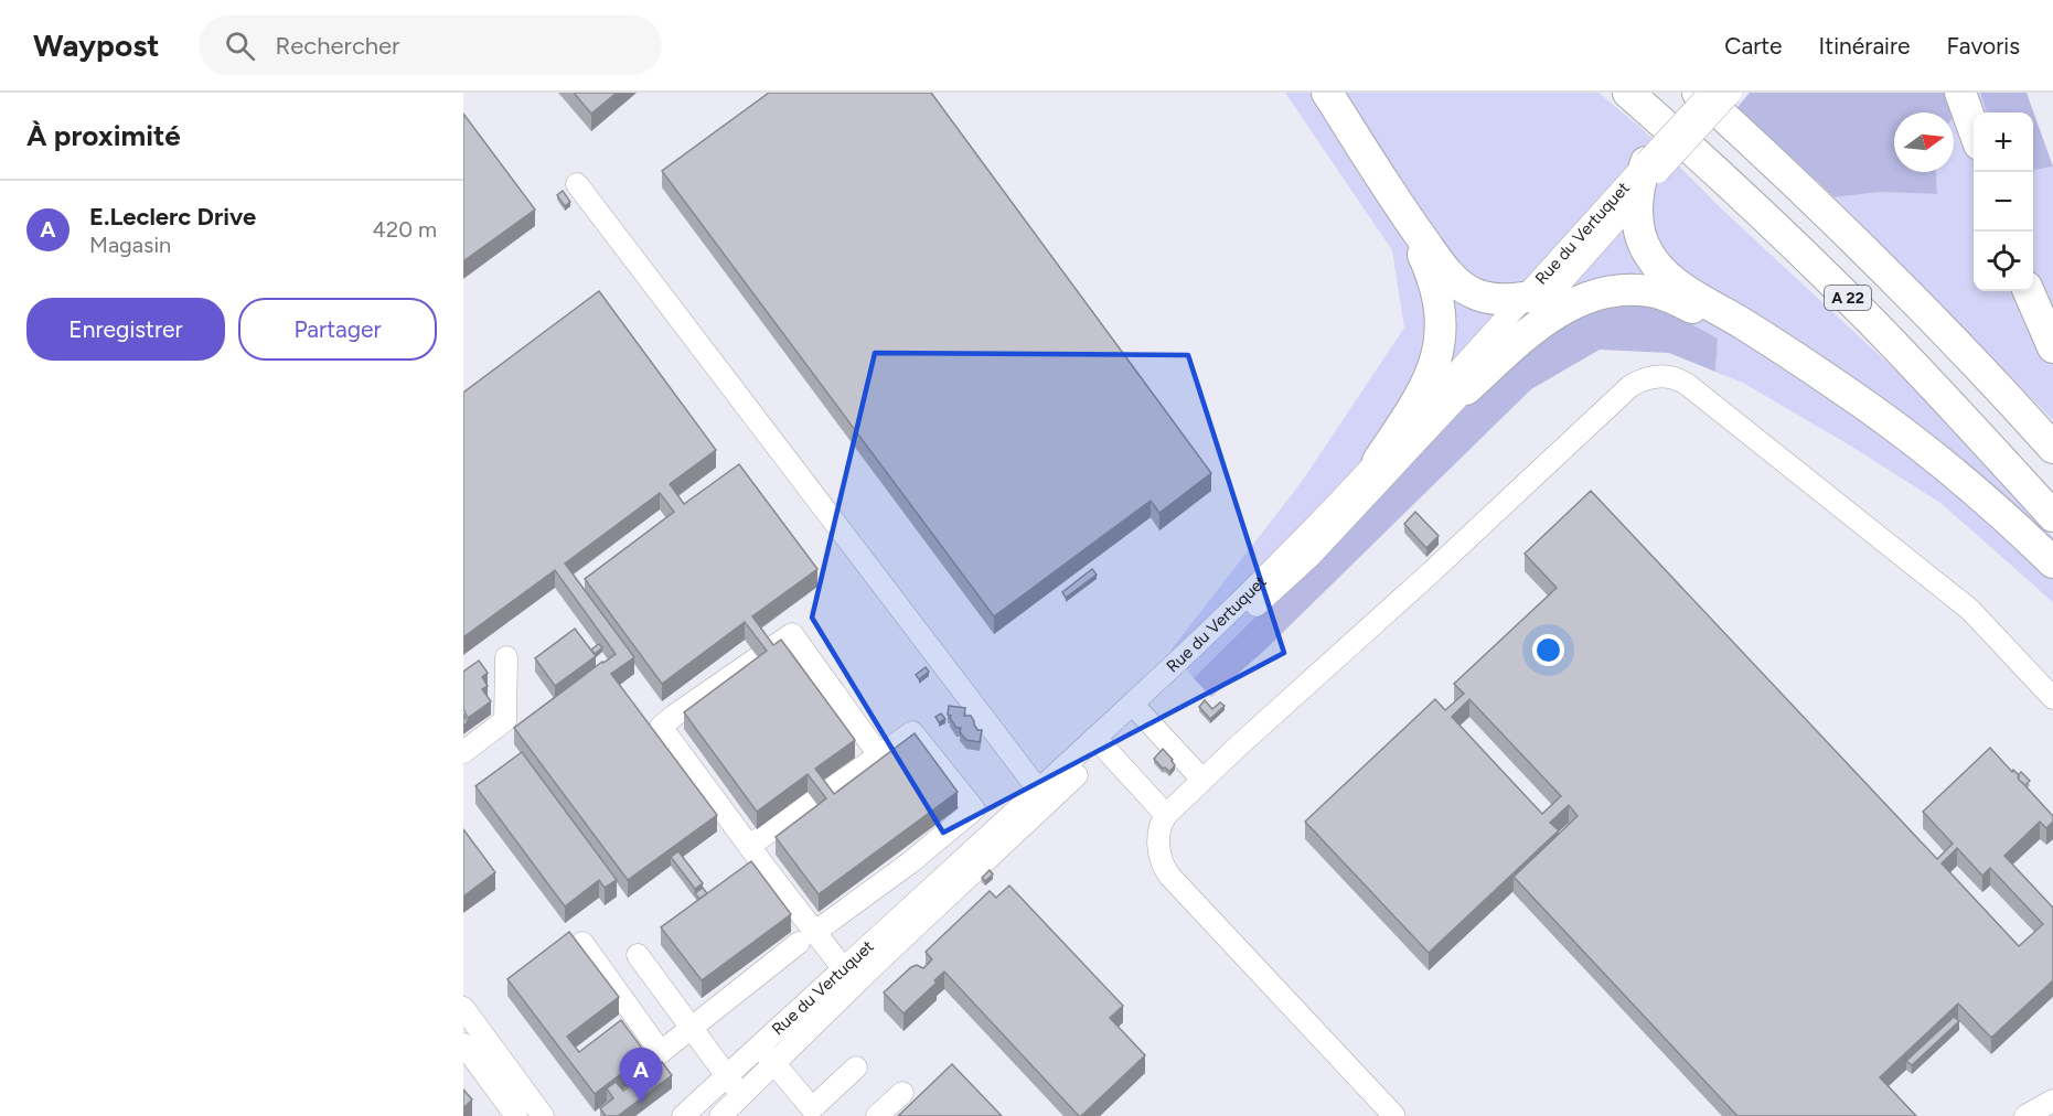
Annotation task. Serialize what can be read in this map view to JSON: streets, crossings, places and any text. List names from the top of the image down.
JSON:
{
  "streets": {
    "highway": ["A 22"],
    "street": ["Rue du Vertuquet"]
  },
  "north": "right",
  "page": {
    "header": "Waypost",
    "search": "Rechercher",
    "nav": ["Carte", "Itinéraire", "Favoris"],
    "heading": "À proximité",
    "map_buttons": ["+", "−"],
    "list": [
      {
        "mark": "A",
        "name": "E.Leclerc Drive",
        "note": "Magasin",
        "value": "420 m"
      }
    ],
    "buttons": ["Enregistrer", "Partager"],
    "pins": "A"
  }
}
